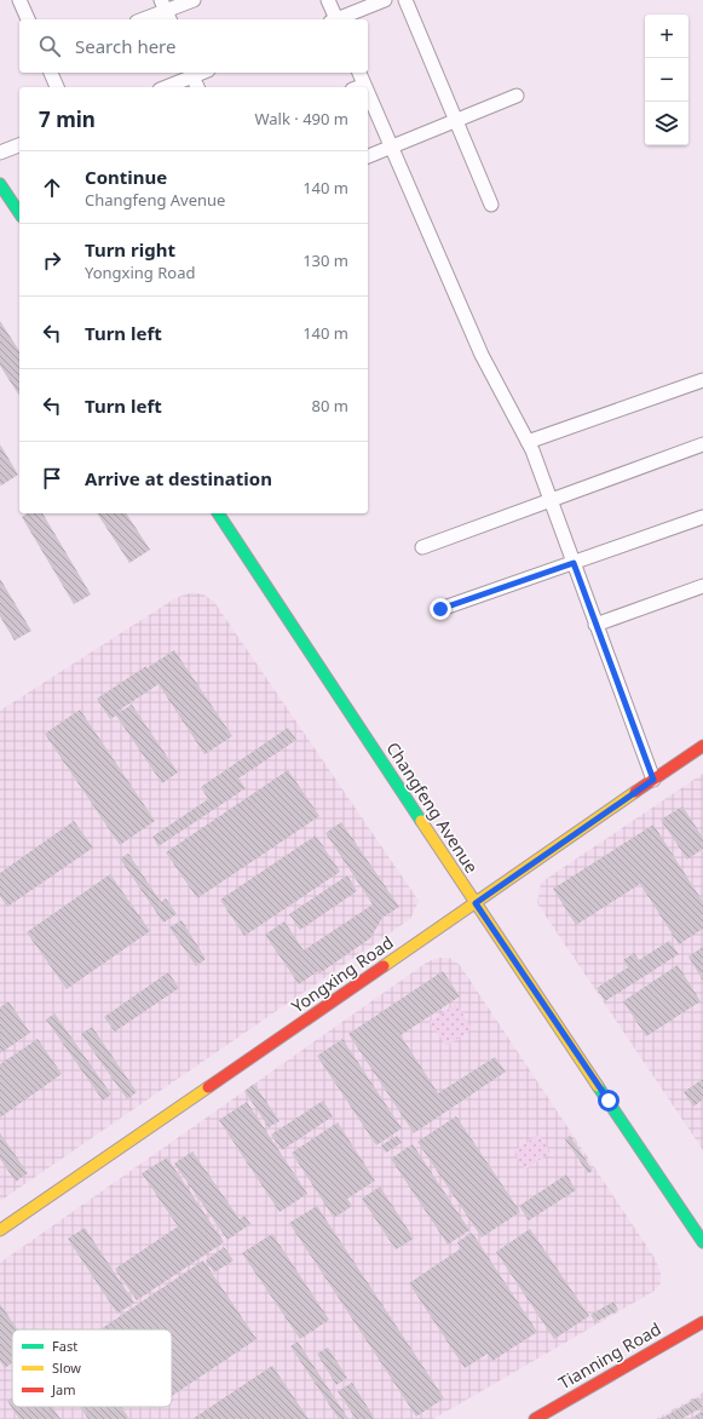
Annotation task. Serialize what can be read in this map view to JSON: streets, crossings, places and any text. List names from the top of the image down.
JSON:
{
  "streets": {
    "street": ["Changfeng Avenue", "Yongxing Road", "Tianning Road"]
  },
  "crossings": [
    ["Changfeng Avenue", "Yongxing Road"]
  ],
  "legend": ["Fast", "Slow", "Jam"],
  "page": {
    "map_buttons": ["+", "−"],
    "search": "Search here",
    "heading": ["7 min", "Walk · 490 m"],
    "list": [
      ["Continue", "Changfeng Avenue", "140 m"],
      ["Turn right", "Yongxing Road", "130 m"],
      ["Turn left", "140 m"],
      ["Turn left", "80 m"],
      "Arrive at destination"
    ]
  }
}
